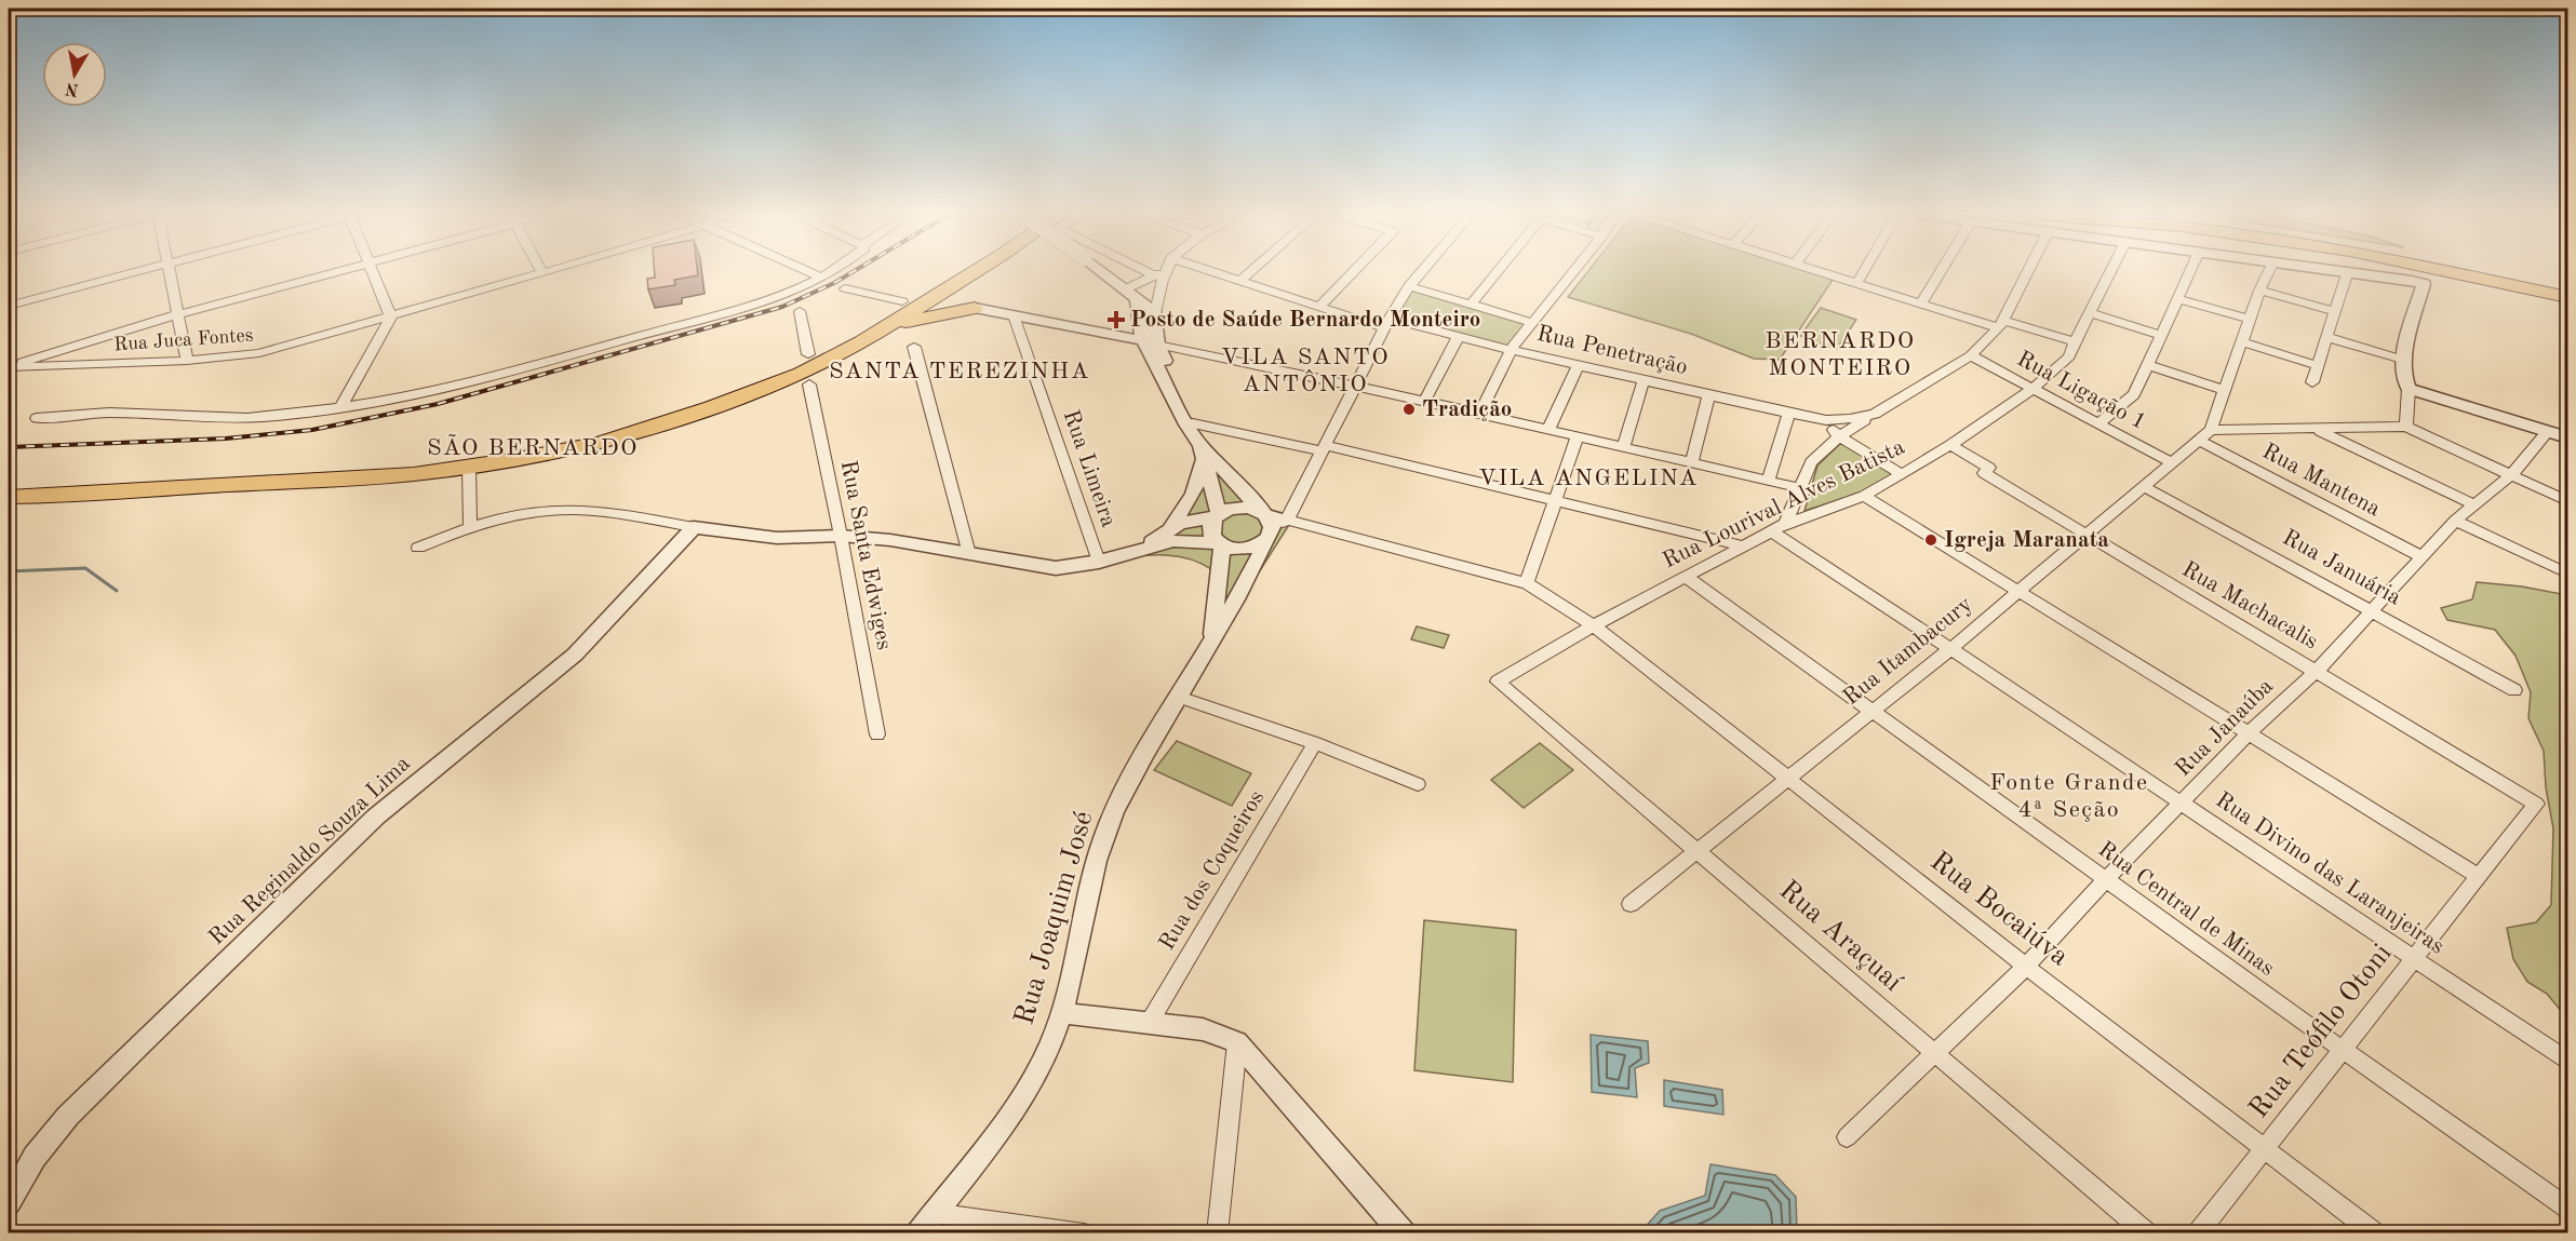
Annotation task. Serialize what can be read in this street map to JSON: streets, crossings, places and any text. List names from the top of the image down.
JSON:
{
  "streets": {
    "street": [
      "Rua Juca Fontes",
      "Rua Penetração",
      "Rua Ligação 1",
      "Rua Limeira",
      "Rua Mantena",
      "Rua Lourival Alves Batista",
      "Rua Santa Edwiges",
      "Rua Januária",
      "Rua Machacalis",
      "Rua Itambacury",
      "Rua Janaúba",
      "Rua Reginaldo Souza Lima",
      "Rua dos Coqueiros",
      "Rua Divino das Laranjeiras",
      "Rua Bocaiúva",
      "Rua Central de Minas",
      "Rua Joaquim José",
      "Rua Araçuaí",
      "Rua Teófilo Otoni"
    ]
  },
  "crossings": [
    ["Rua Ligação 1", "Rua Lourival Alves Batista"],
    ["Rua Ligação 1", "Rua Itambacury"],
    ["Rua Mantena", "Rua Itambacury"],
    ["Rua Mantena", "Rua Janaúba"],
    ["Rua Lourival Alves Batista", "Rua Machacalis"],
    ["Rua Lourival Alves Batista", "Rua Divino das Laranjeiras"],
    ["Rua Lourival Alves Batista", "Rua Bocaiúva"],
    ["Rua Lourival Alves Batista", "Rua Central de Minas"],
    ["Rua Lourival Alves Batista", "Rua Araçuaí"],
    ["Rua Januária", "Rua Itambacury"],
    ["Rua Januária", "Rua Janaúba"],
    ["Rua Machacalis", "Rua Itambacury"],
    ["Rua Machacalis", "Rua Janaúba"],
    ["Rua Machacalis", "Rua Teófilo Otoni"],
    ["Rua Itambacury", "Rua Divino das Laranjeiras"],
    ["Rua Itambacury", "Rua Bocaiúva"],
    ["Rua Itambacury", "Rua Central de Minas"],
    ["Rua Itambacury", "Rua Araçuaí"],
    ["Rua Janaúba", "Rua Divino das Laranjeiras"],
    ["Rua Janaúba", "Rua Bocaiúva"],
    ["Rua Janaúba", "Rua Central de Minas"],
    ["Rua Janaúba", "Rua Araçuaí"],
    ["Rua Divino das Laranjeiras", "Rua Teófilo Otoni"],
    ["Rua Bocaiúva", "Rua Joaquim José"],
    ["Rua Bocaiúva", "Rua Teófilo Otoni"],
    ["Rua Central de Minas", "Rua Teófilo Otoni"]
  ],
  "districts": [
    "BERNARDO MONTEIRO",
    "VILA SANTO ANTÔNIO",
    "SANTA TEREZINHA",
    "SÃO BERNARDO",
    "VILA ANGELINA",
    "Fonte Grande 4ª Seção"
  ],
  "places": {
    "health": ["Posto de Saúde Bernardo Monteiro"],
    "other": ["Tradição", "Igreja Maranata"]
  },
  "north": "bottom"
}
